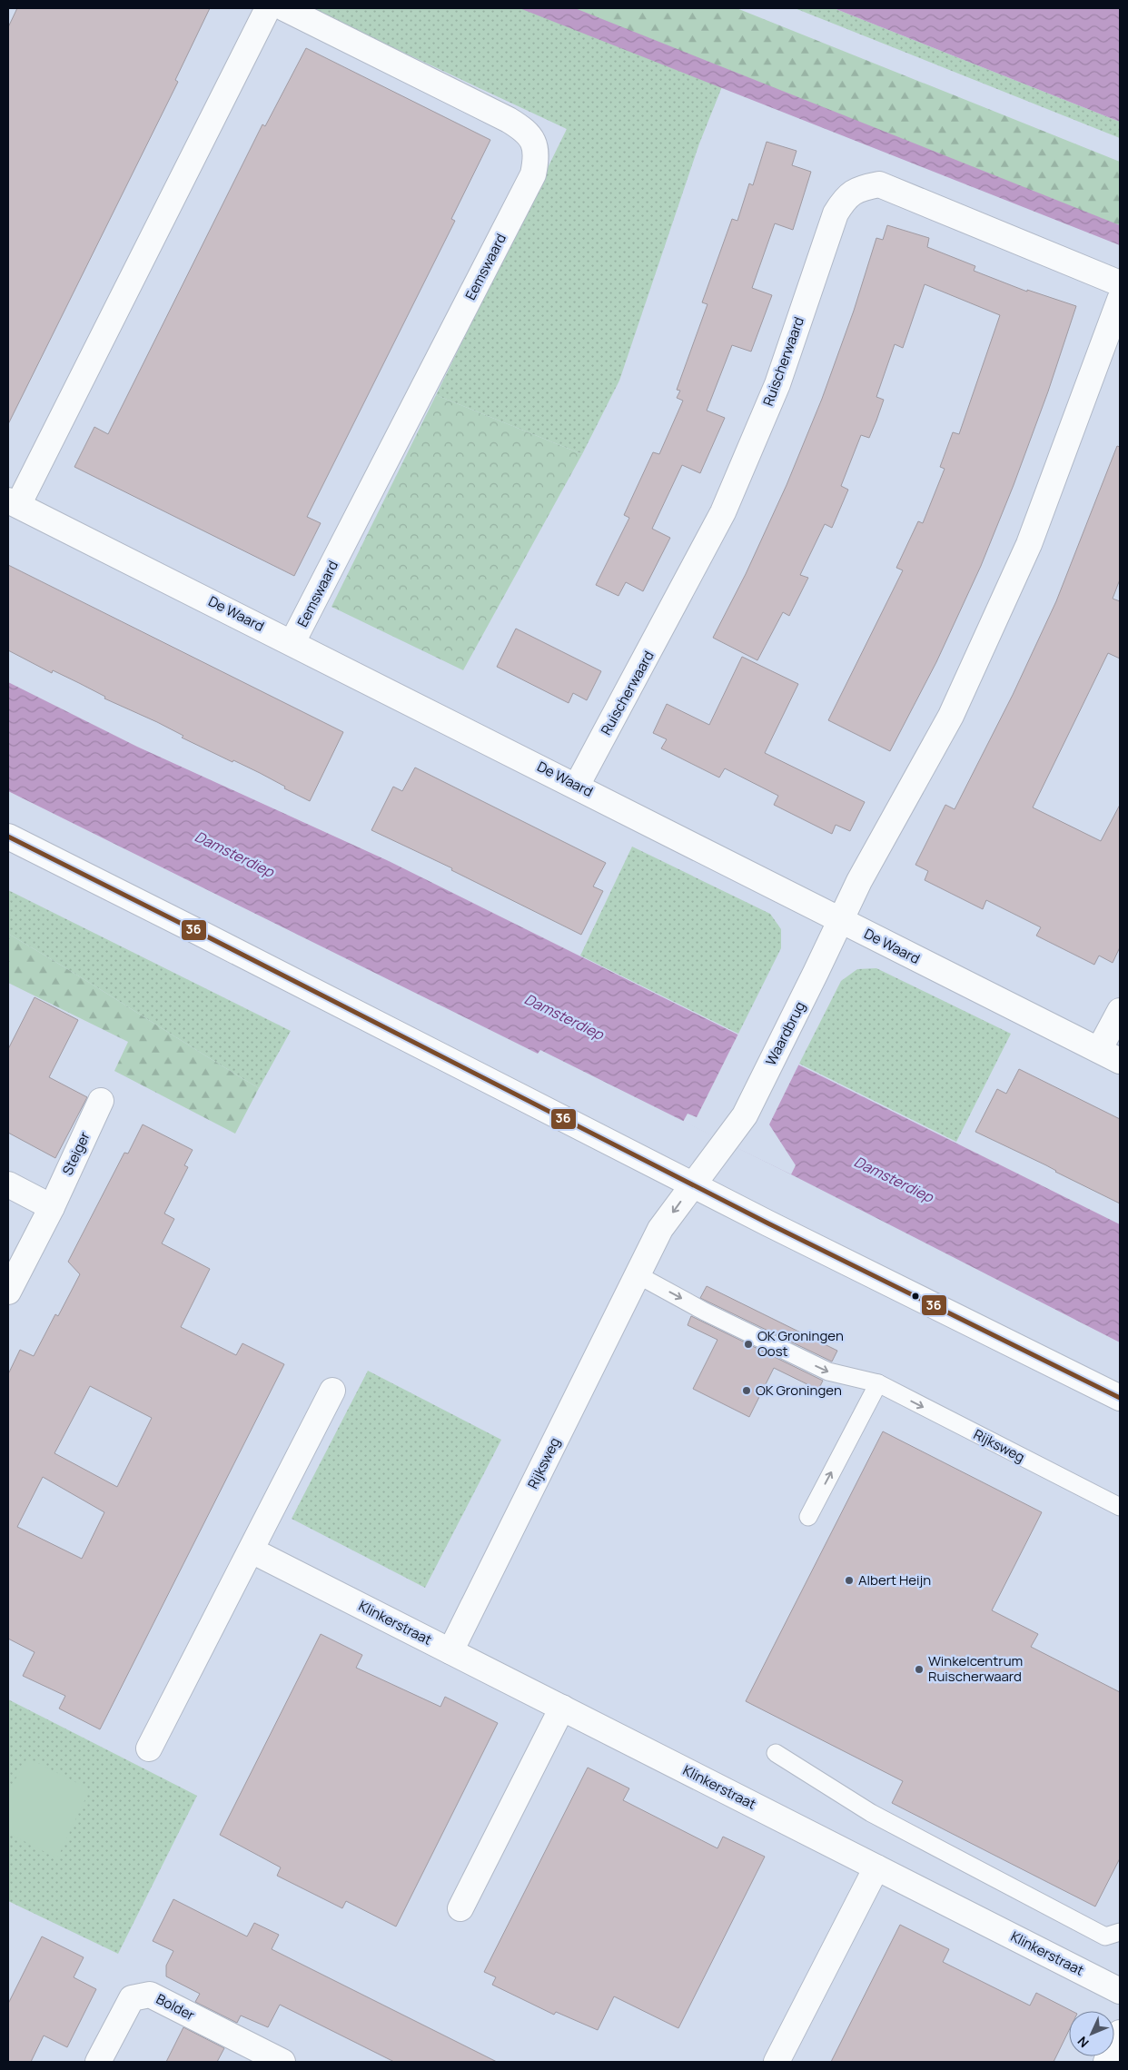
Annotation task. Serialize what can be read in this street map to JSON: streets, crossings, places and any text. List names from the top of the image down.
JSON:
{
  "streets": {
    "street": [
      "Eemswaard",
      "Ruischerwaard",
      "De Waard",
      "Waardbrug",
      "Steiger",
      "Rijksweg",
      "Klinkerstraat",
      "Bolder"
    ]
  },
  "crossings": [
    ["Eemswaard", "De Waard"],
    ["Ruischerwaard", "De Waard"],
    ["De Waard", "Waardbrug"],
    ["Waardbrug", "Rijksweg"],
    ["Rijksweg", "Klinkerstraat"]
  ],
  "water": ["Damsterdiep"],
  "places": [
    "OK Groningen Oost",
    "OK Groningen",
    "Albert Heijn",
    "Winkelcentrum Ruischerwaard"
  ],
  "lines": ["transit line 36"],
  "north": "bottom left"
}
